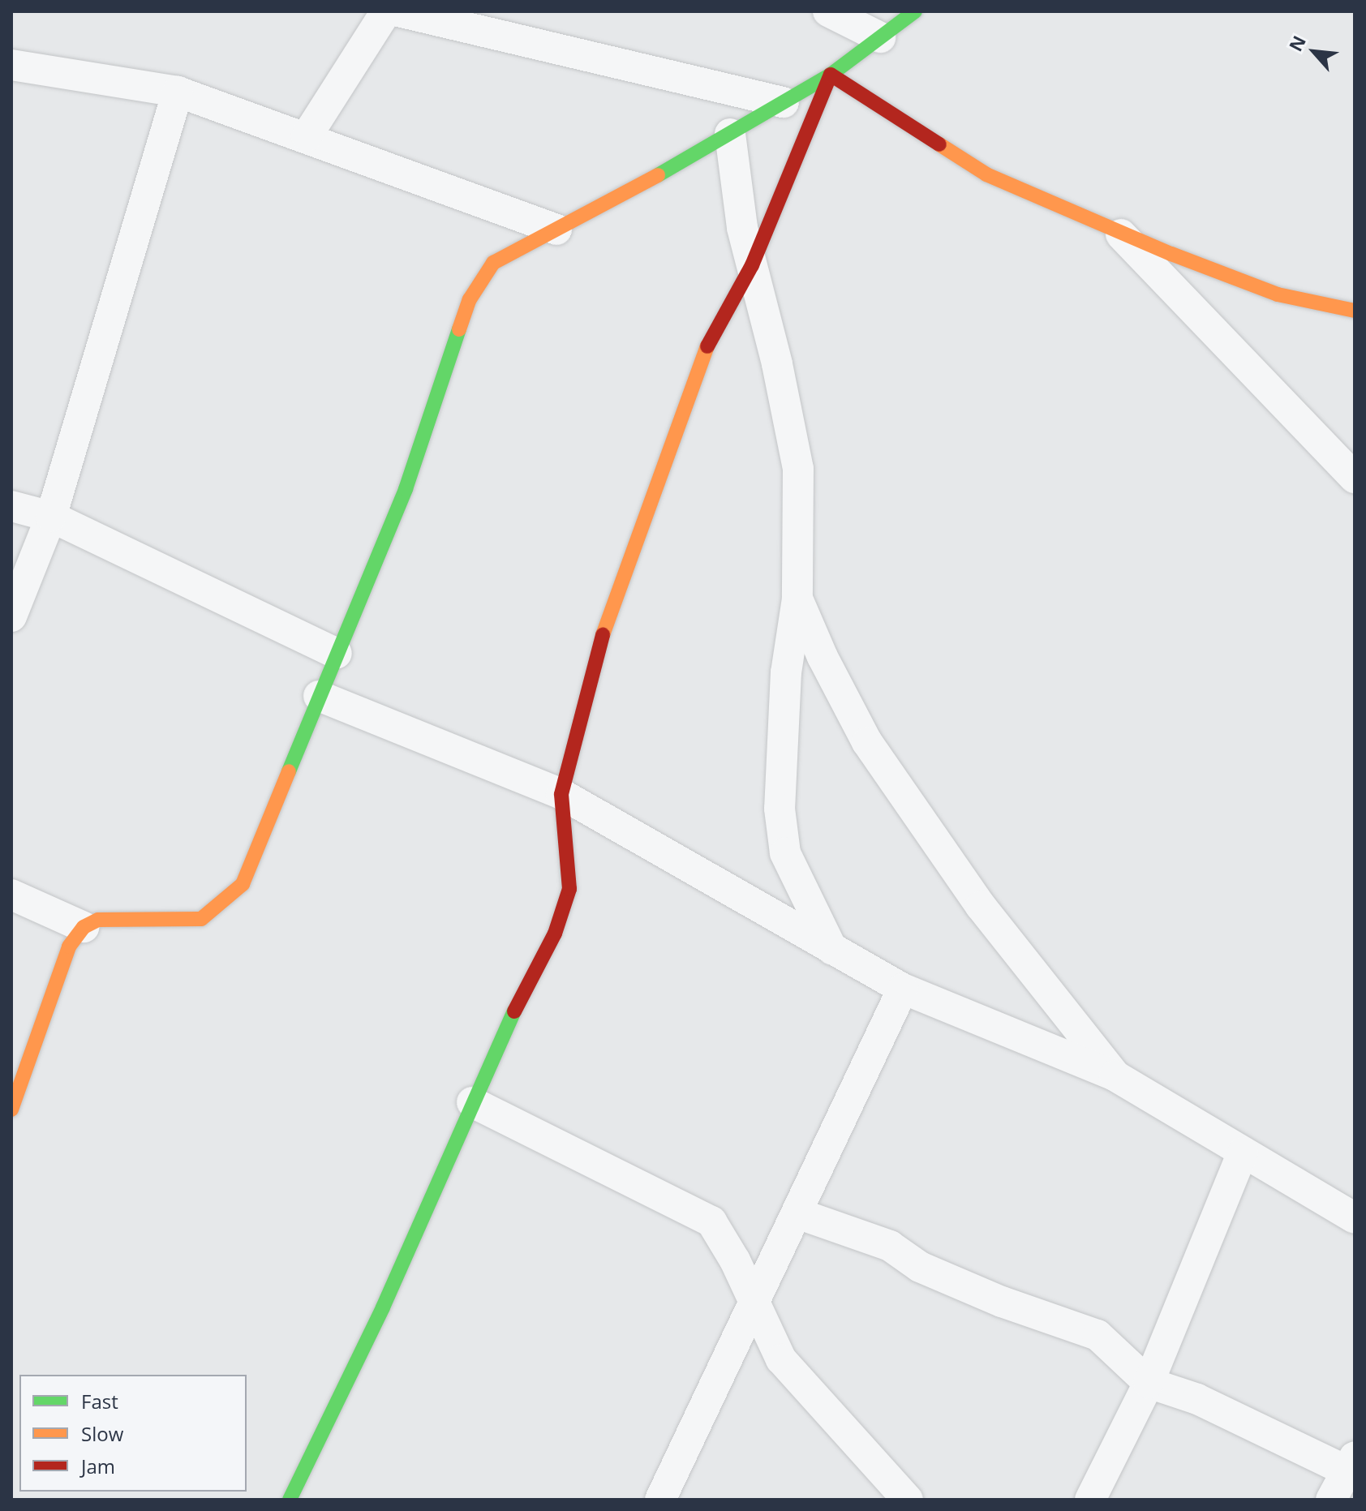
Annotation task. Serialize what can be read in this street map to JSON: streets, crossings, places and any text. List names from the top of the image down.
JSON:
{
  "legend": ["Fast", "Slow", "Jam"],
  "north": "top left"
}
